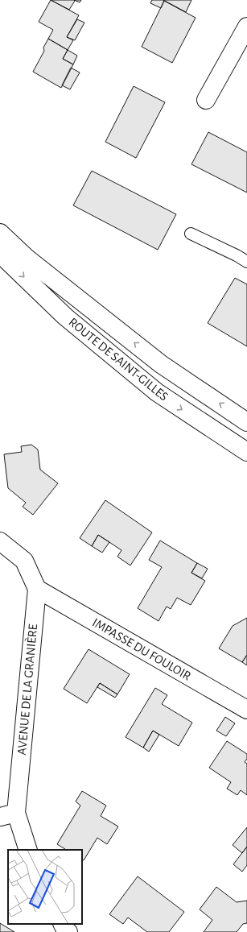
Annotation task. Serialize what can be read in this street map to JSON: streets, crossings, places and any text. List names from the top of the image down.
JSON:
{
  "streets": {
    "street": ["ROUTE DE SAINT-GILLES", "IMPASSE DU FOULOIR", "AVENUE DE LA GRANIÈRE"]
  },
  "crossings": [
    ["IMPASSE DU FOULOIR", "AVENUE DE LA GRANIÈRE"]
  ]
}
